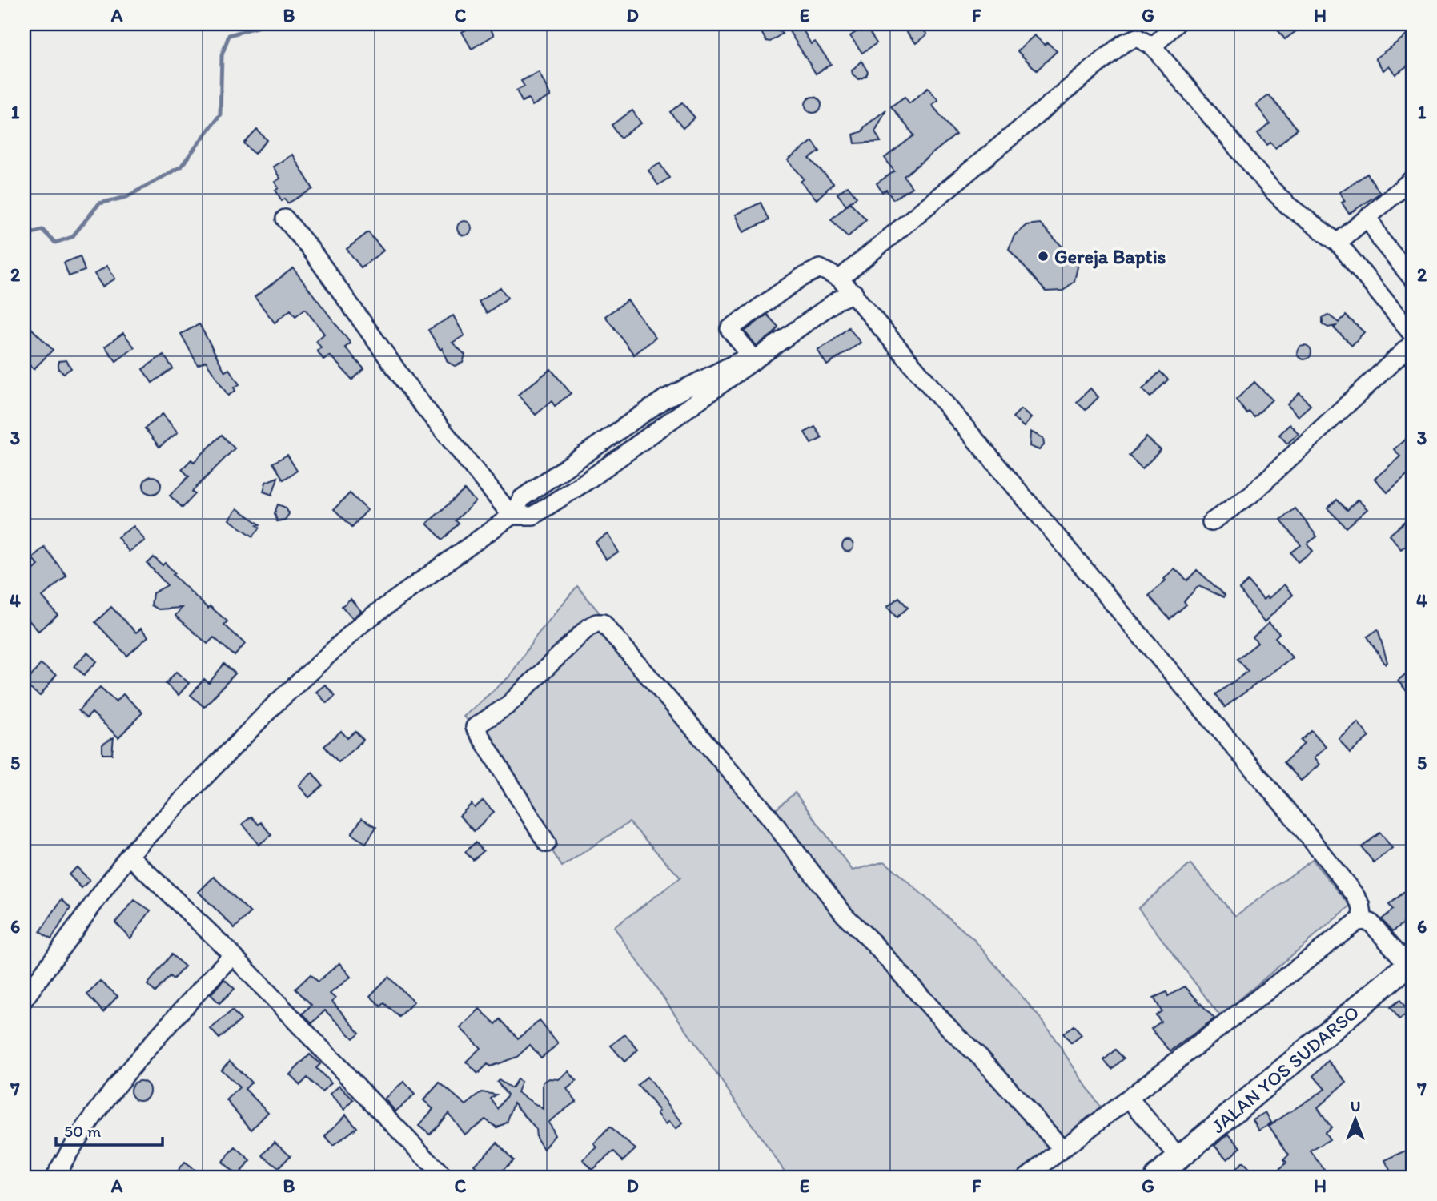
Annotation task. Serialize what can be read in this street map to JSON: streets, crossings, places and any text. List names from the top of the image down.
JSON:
{
  "streets": {
    "main road": ["JALAN YOS SUDARSO"]
  },
  "places": ["Gereja Baptis"],
  "scale_bar": "50 m",
  "north": "top",
  "grid": {
    "columns": [
      "A",
      "B",
      "C",
      "D",
      "E",
      "F",
      "G",
      "H"
    ],
    "rows": [
      "1",
      "2",
      "3",
      "4",
      "5",
      "6",
      "7"
    ]
  }
}
